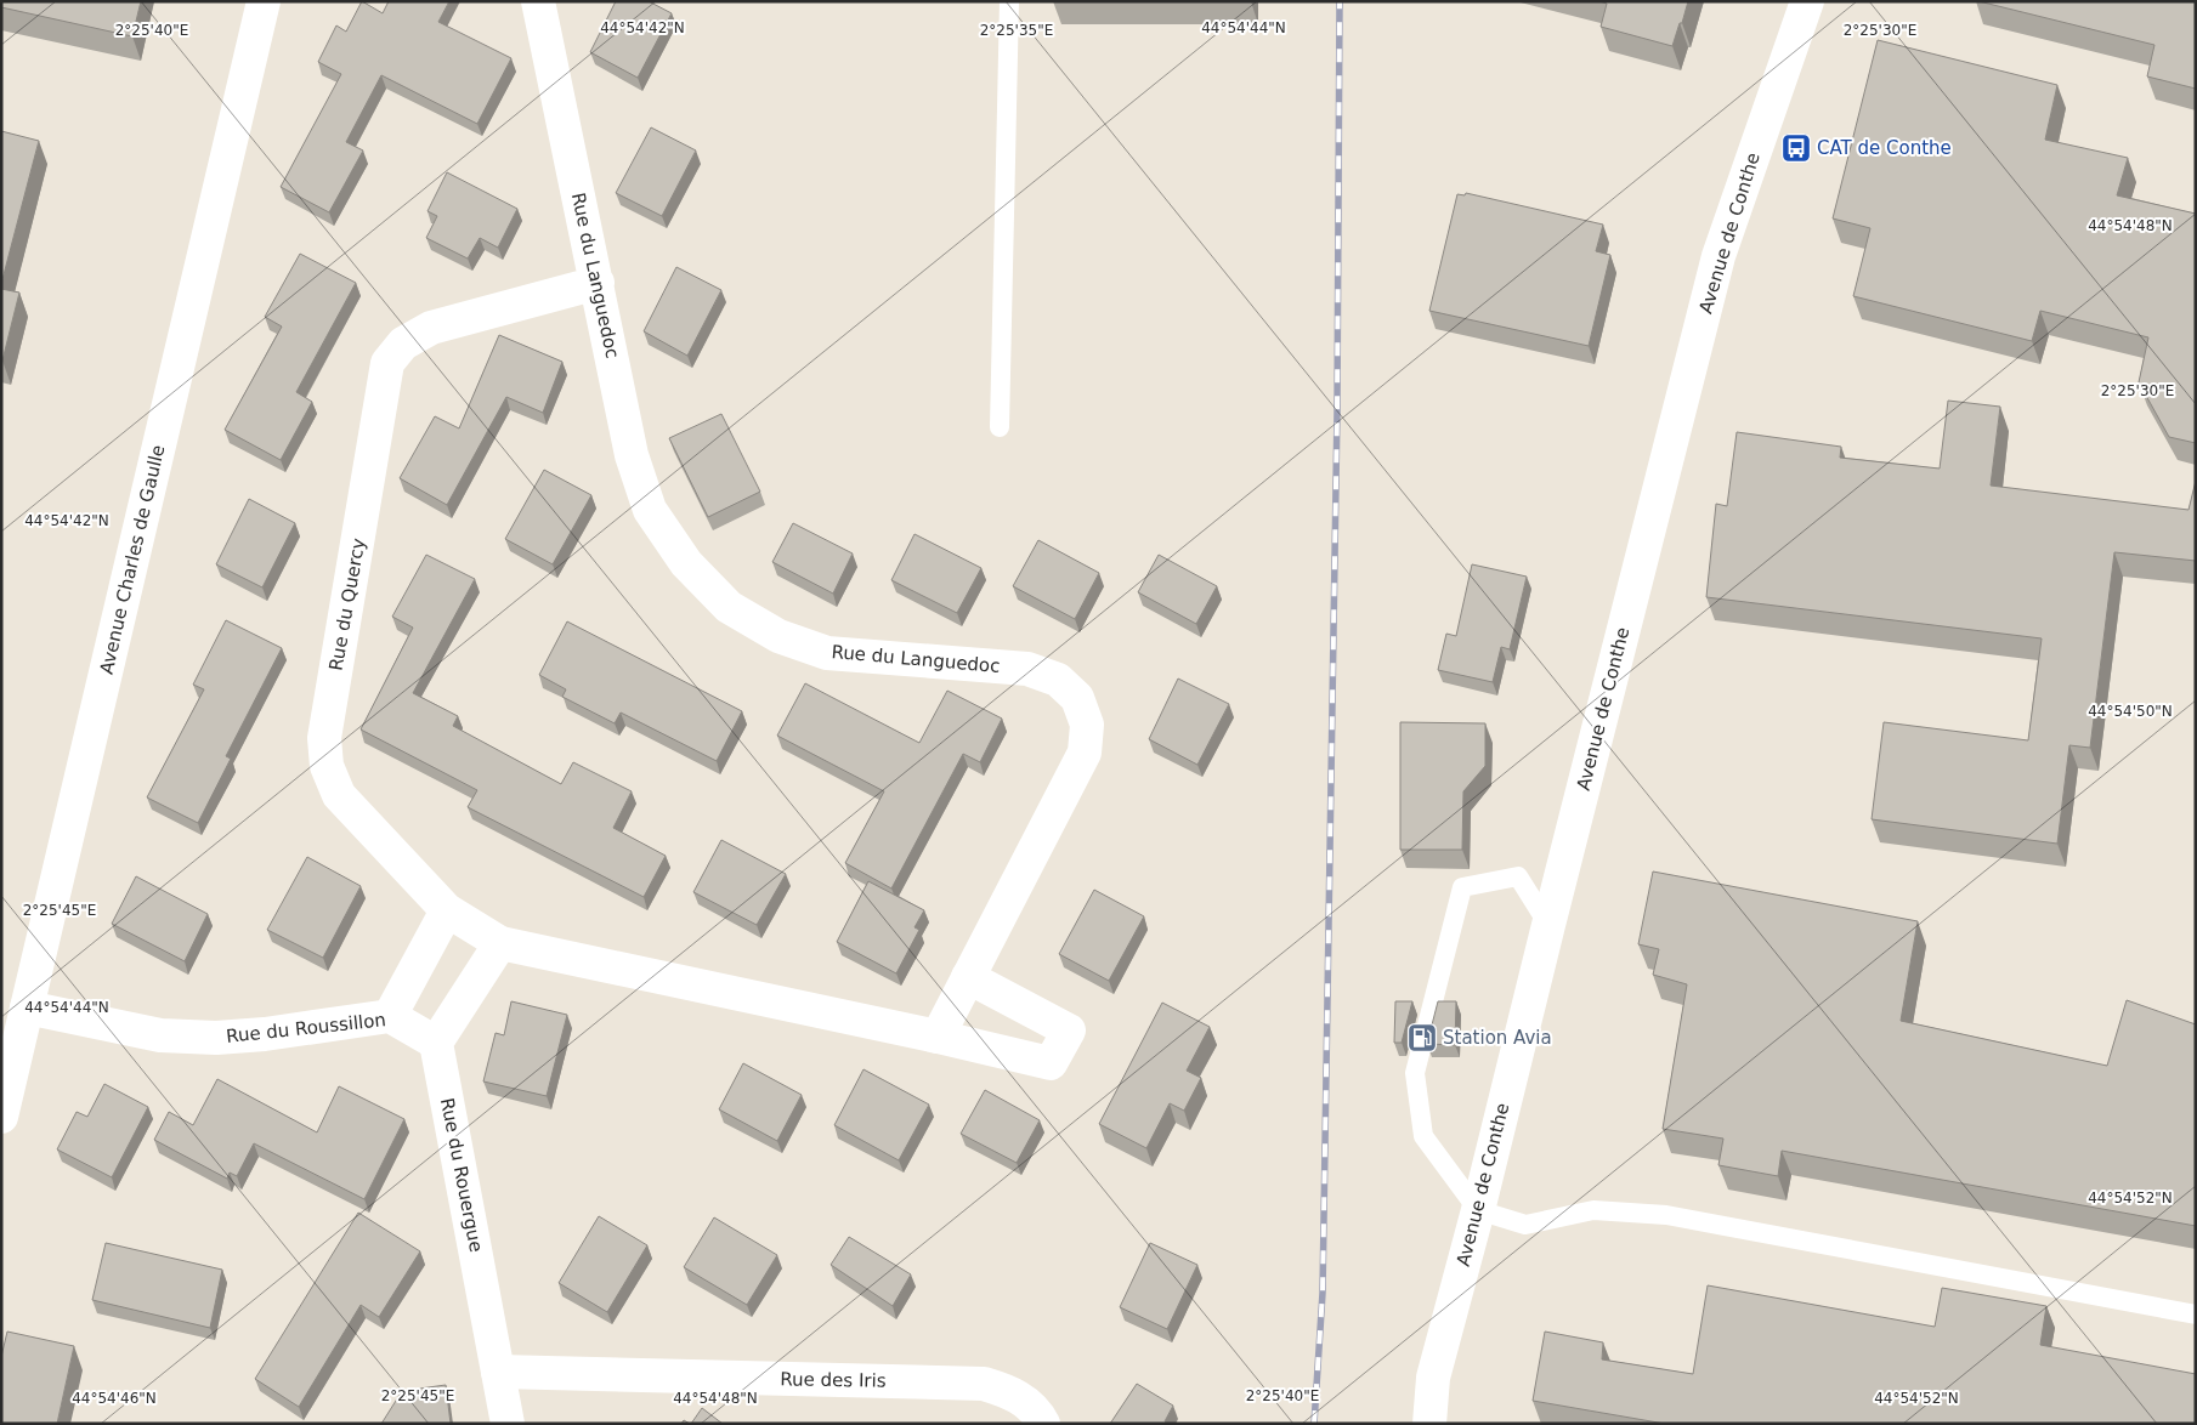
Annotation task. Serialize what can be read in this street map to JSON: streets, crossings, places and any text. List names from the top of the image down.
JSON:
{
  "streets": {
    "street": [
      "Avenue de Conthe",
      "Rue du Languedoc",
      "Avenue Charles de Gaulle",
      "Rue du Quercy",
      "Rue du Roussillon",
      "Rue du Rouergue",
      "Rue des Iris"
    ]
  },
  "crossings": [
    ["Rue du Languedoc", "Rue du Quercy"],
    ["Avenue Charles de Gaulle", "Rue du Roussillon"],
    ["Rue du Roussillon", "Rue du Rouergue"],
    ["Rue du Rouergue", "Rue des Iris"]
  ],
  "places": {
    "bus stop": ["CAT de Conthe"],
    "fuel station": ["Station Avia"]
  },
  "coordinates": [
    "44°54'42\"N",
    "44°54'44\"N",
    "2°25'40\"E",
    "2°25'35\"E",
    "2°25'30\"E",
    "44°54'48\"N",
    "44°54'50\"N",
    "2°25'45\"E",
    "44°54'52\"N",
    "44°54'46\"N"
  ]
}
